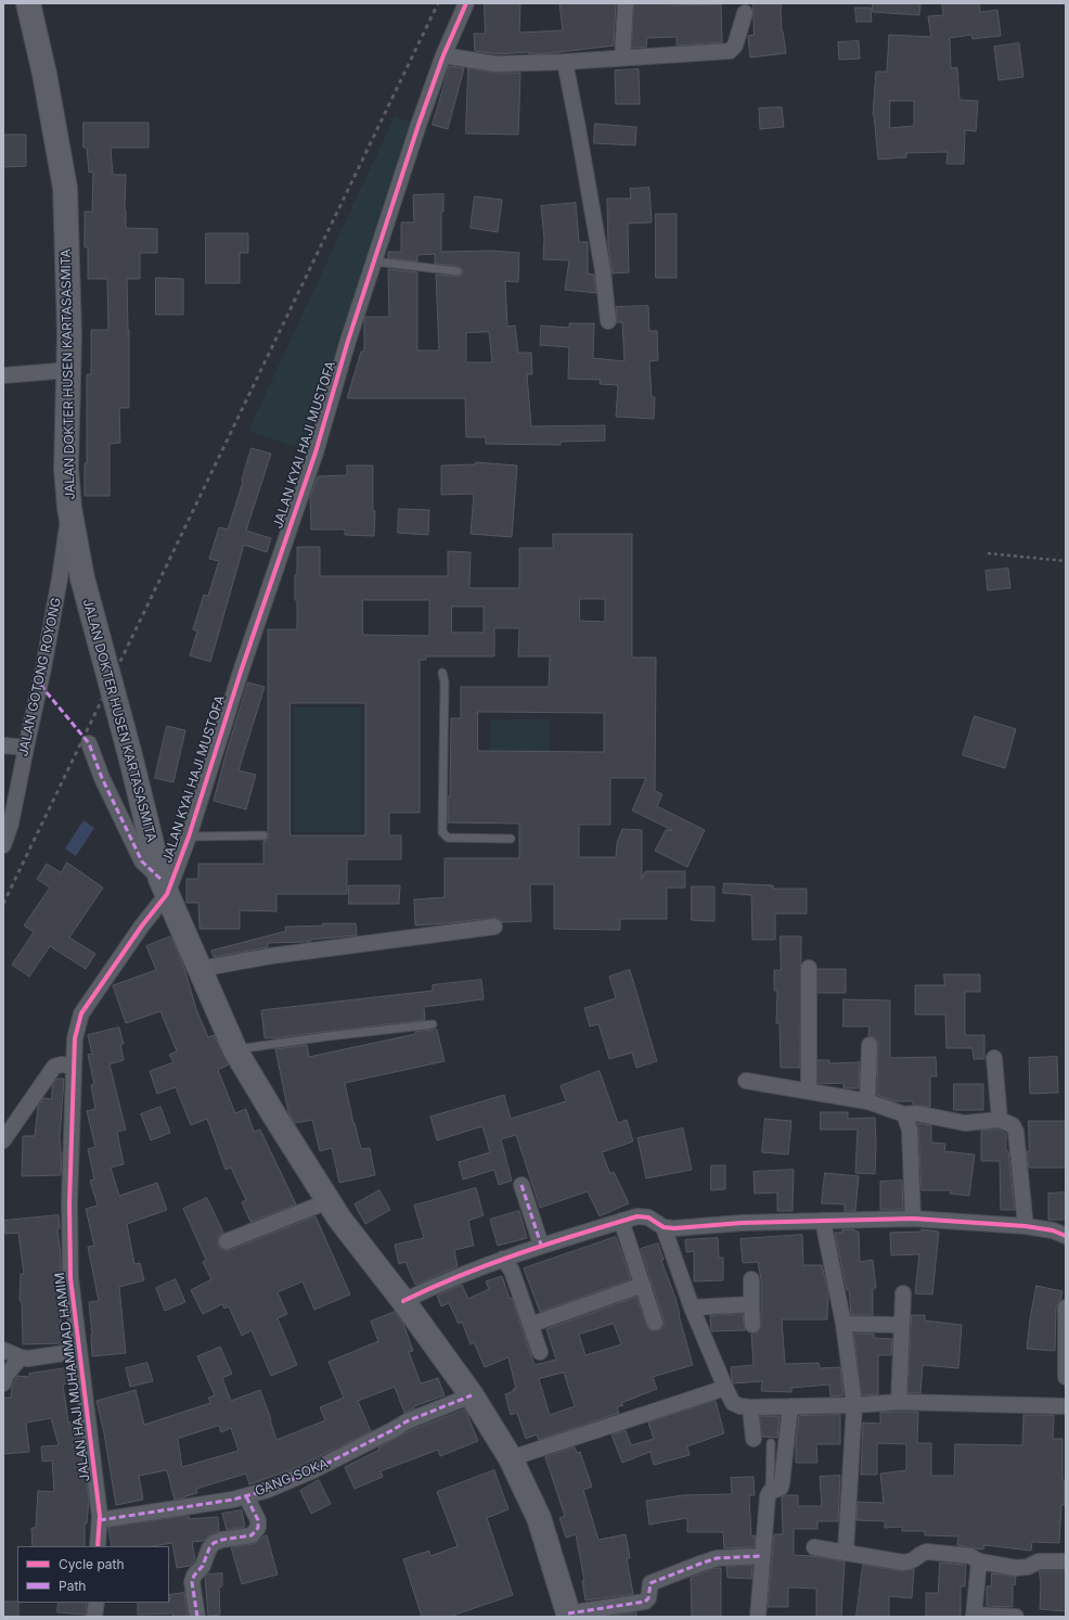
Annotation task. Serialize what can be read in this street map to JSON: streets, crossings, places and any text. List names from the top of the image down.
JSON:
{
  "streets": {
    "main road": ["JALAN DOKTER HUSEN KARTASASMITA"],
    "street": [
      "JALAN KYAI HAJI MUSTOFA",
      "JALAN GOTONG ROYONG",
      "JALAN HAJI MUHAMMAD HAMIM",
      "GANG SOKA"
    ]
  },
  "crossings": [
    ["JALAN DOKTER HUSEN KARTASASMITA", "JALAN KYAI HAJI MUSTOFA"],
    ["JALAN DOKTER HUSEN KARTASASMITA", "JALAN GOTONG ROYONG"],
    ["JALAN DOKTER HUSEN KARTASASMITA", "JALAN HAJI MUHAMMAD HAMIM"],
    ["JALAN DOKTER HUSEN KARTASASMITA", "GANG SOKA"],
    ["JALAN KYAI HAJI MUSTOFA", "JALAN HAJI MUHAMMAD HAMIM"],
    ["JALAN HAJI MUHAMMAD HAMIM", "GANG SOKA"]
  ],
  "legend": ["Cycle path", "Path"]
}
